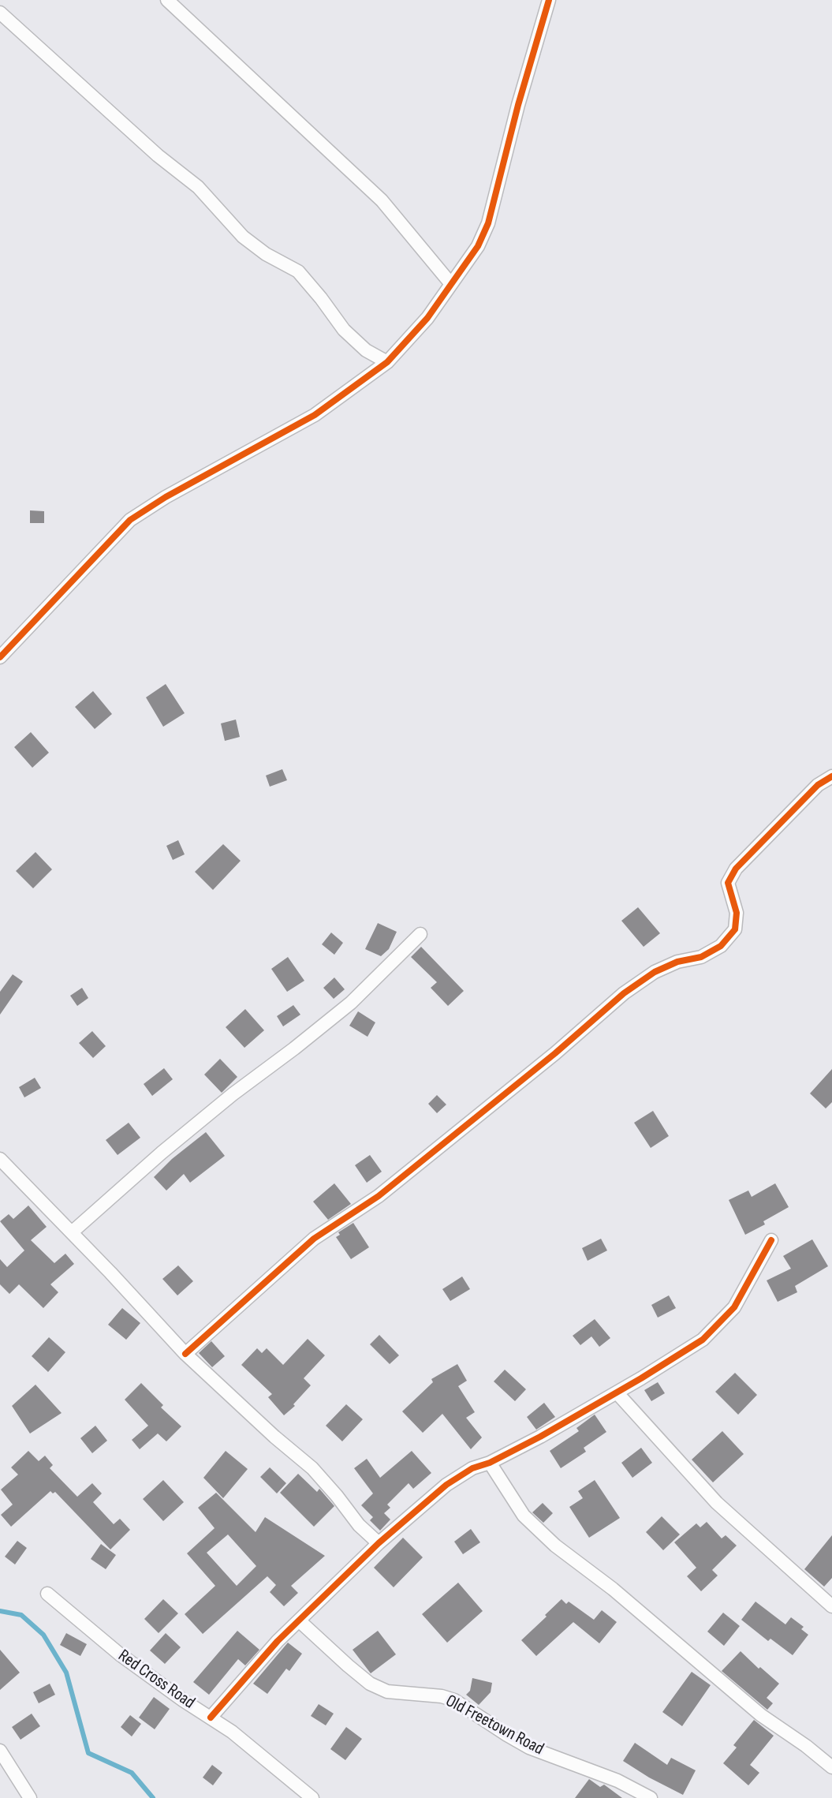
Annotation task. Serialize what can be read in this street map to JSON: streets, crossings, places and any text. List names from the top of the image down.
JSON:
{
  "streets": {
    "street": ["Red Cross Road", "Old Freetown Road"]
  }
}
